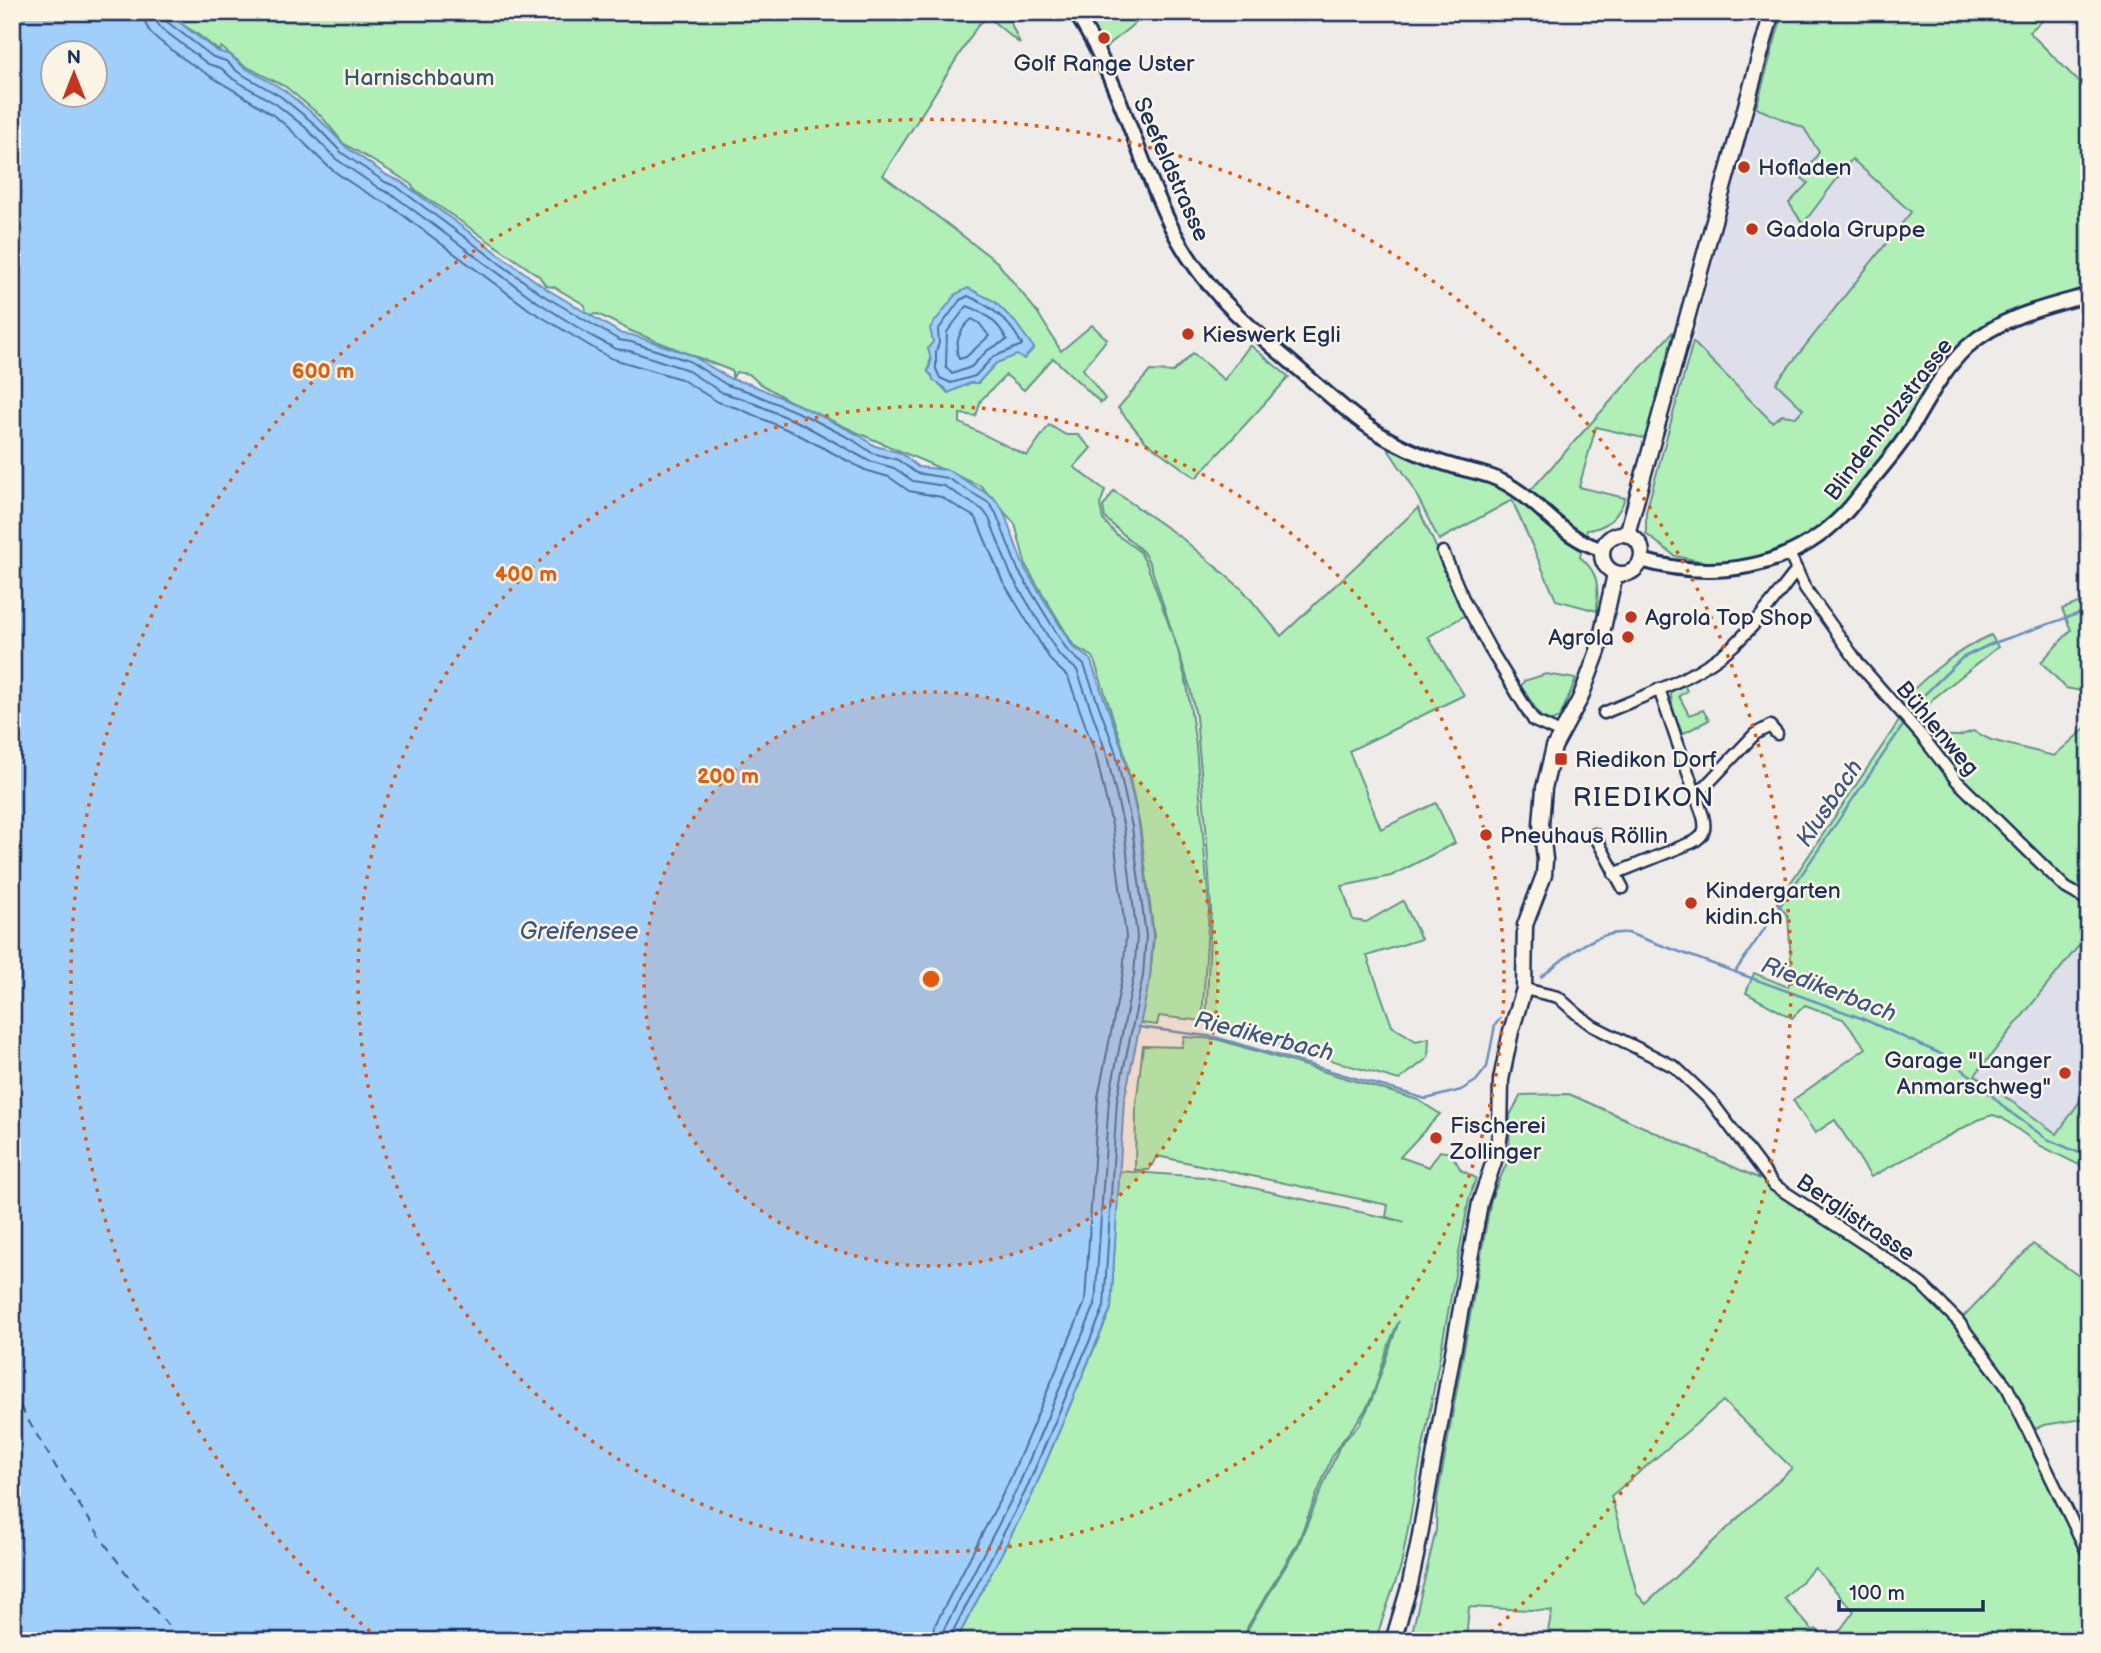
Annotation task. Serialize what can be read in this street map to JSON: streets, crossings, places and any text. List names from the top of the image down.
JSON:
{
  "streets": {
    "street": [
      "Seefeldstrasse",
      "Blindenholzstrasse",
      "Bühlenweg",
      "Berglistrasse"
    ]
  },
  "crossings": [
    ["Seefeldstrasse", "Blindenholzstrasse"],
    ["Blindenholzstrasse", "Bühlenweg"]
  ],
  "districts": ["RIEDIKON"],
  "water": ["Klusbach", "Greifensee", "Riedikerbach"],
  "parks": ["Harnischbaum"],
  "places": {
    "other": [
      "Golf Range Uster",
      "Hofladen",
      "Gadola Gruppe",
      "Kieswerk Egli",
      "Agrola Top Shop",
      "Agrola",
      "Pneuhaus Röllin",
      "Kindergarten kidin.ch",
      "Garage \"Langer Anmarschweg\"",
      "Fischerei Zollinger"
    ],
    "transit": ["Riedikon Dorf"]
  },
  "scale_bar": "100 m",
  "north": "top",
  "rings": ["600 m", "400 m", "200 m"]
}
